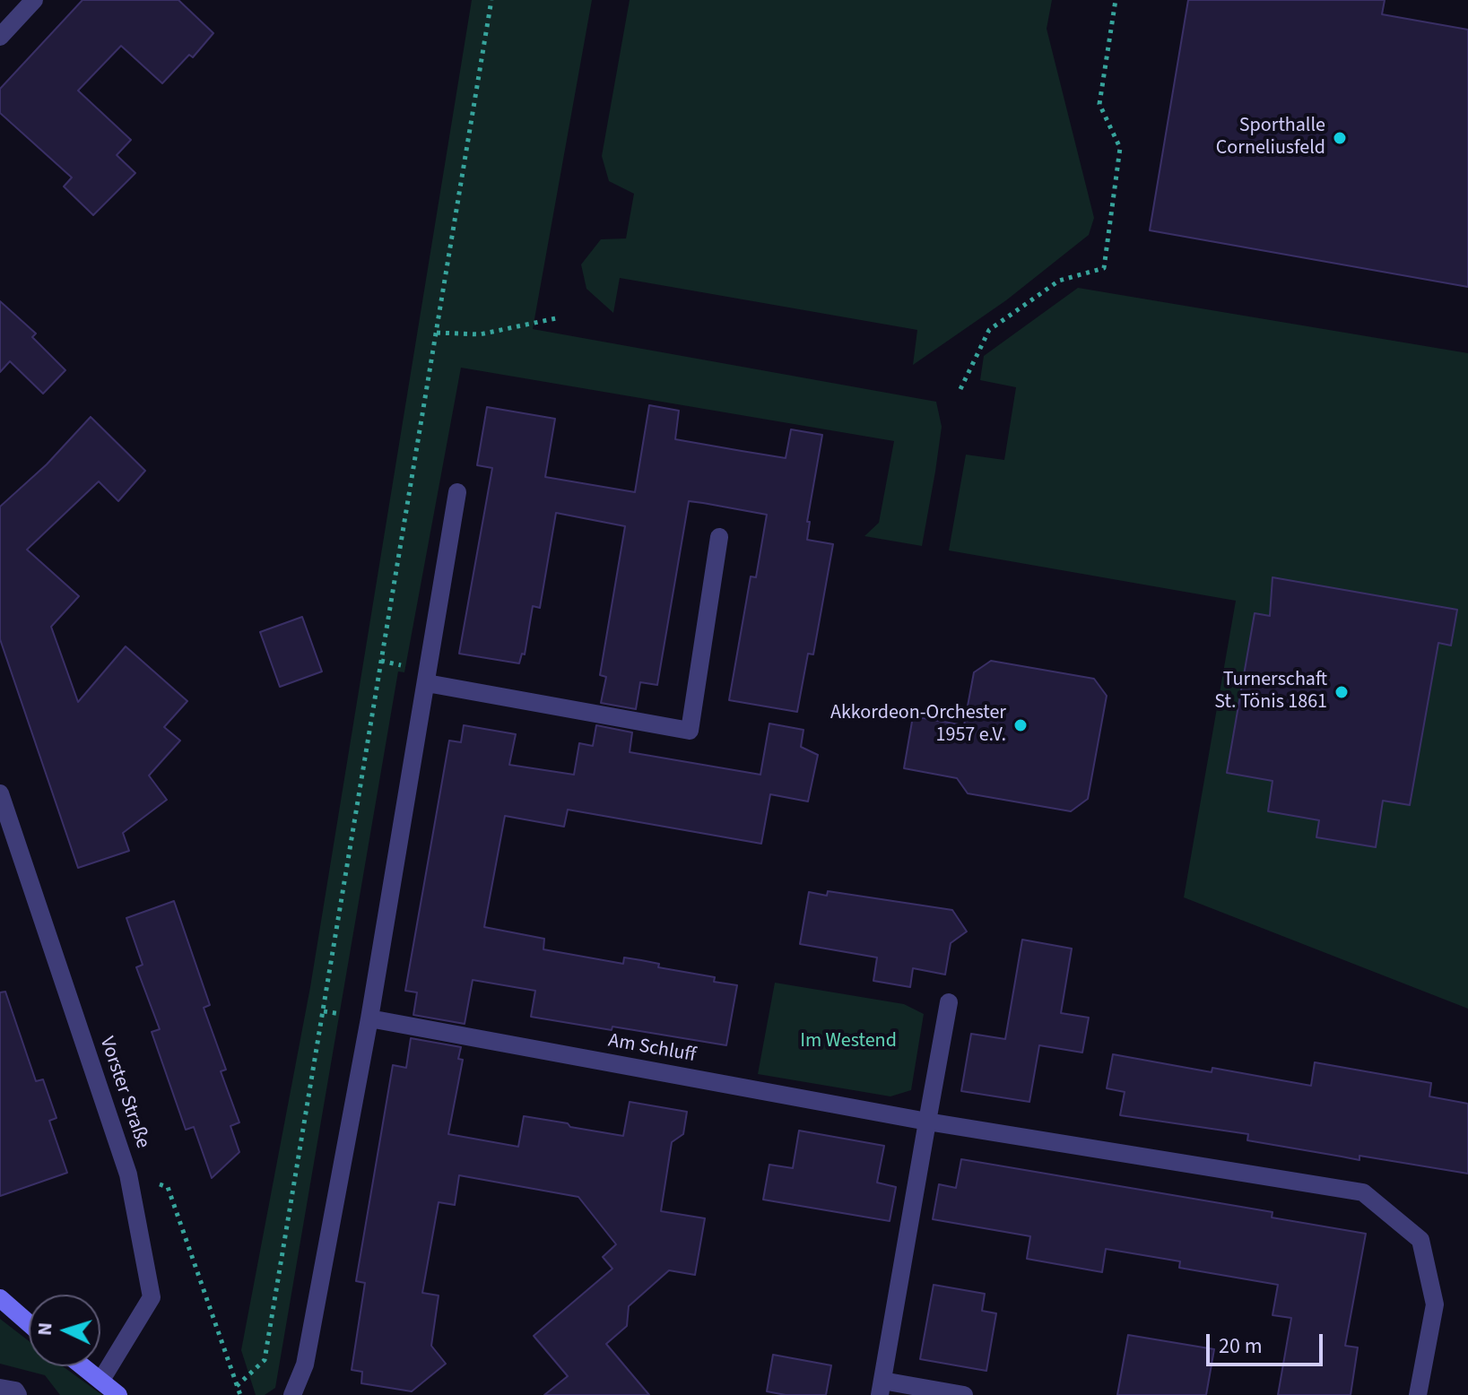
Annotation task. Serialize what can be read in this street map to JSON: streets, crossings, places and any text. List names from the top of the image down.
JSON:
{
  "streets": {
    "street": ["Am Schluff", "Vorster Straße"]
  },
  "parks": ["Im Westend"],
  "places": ["Sporthalle Corneliusfeld", "Turnerschaft St. Tönis 1861", "Akkordeon-Orchester 1957 e.V."],
  "scale_bar": "20 m",
  "north": "left"
}
